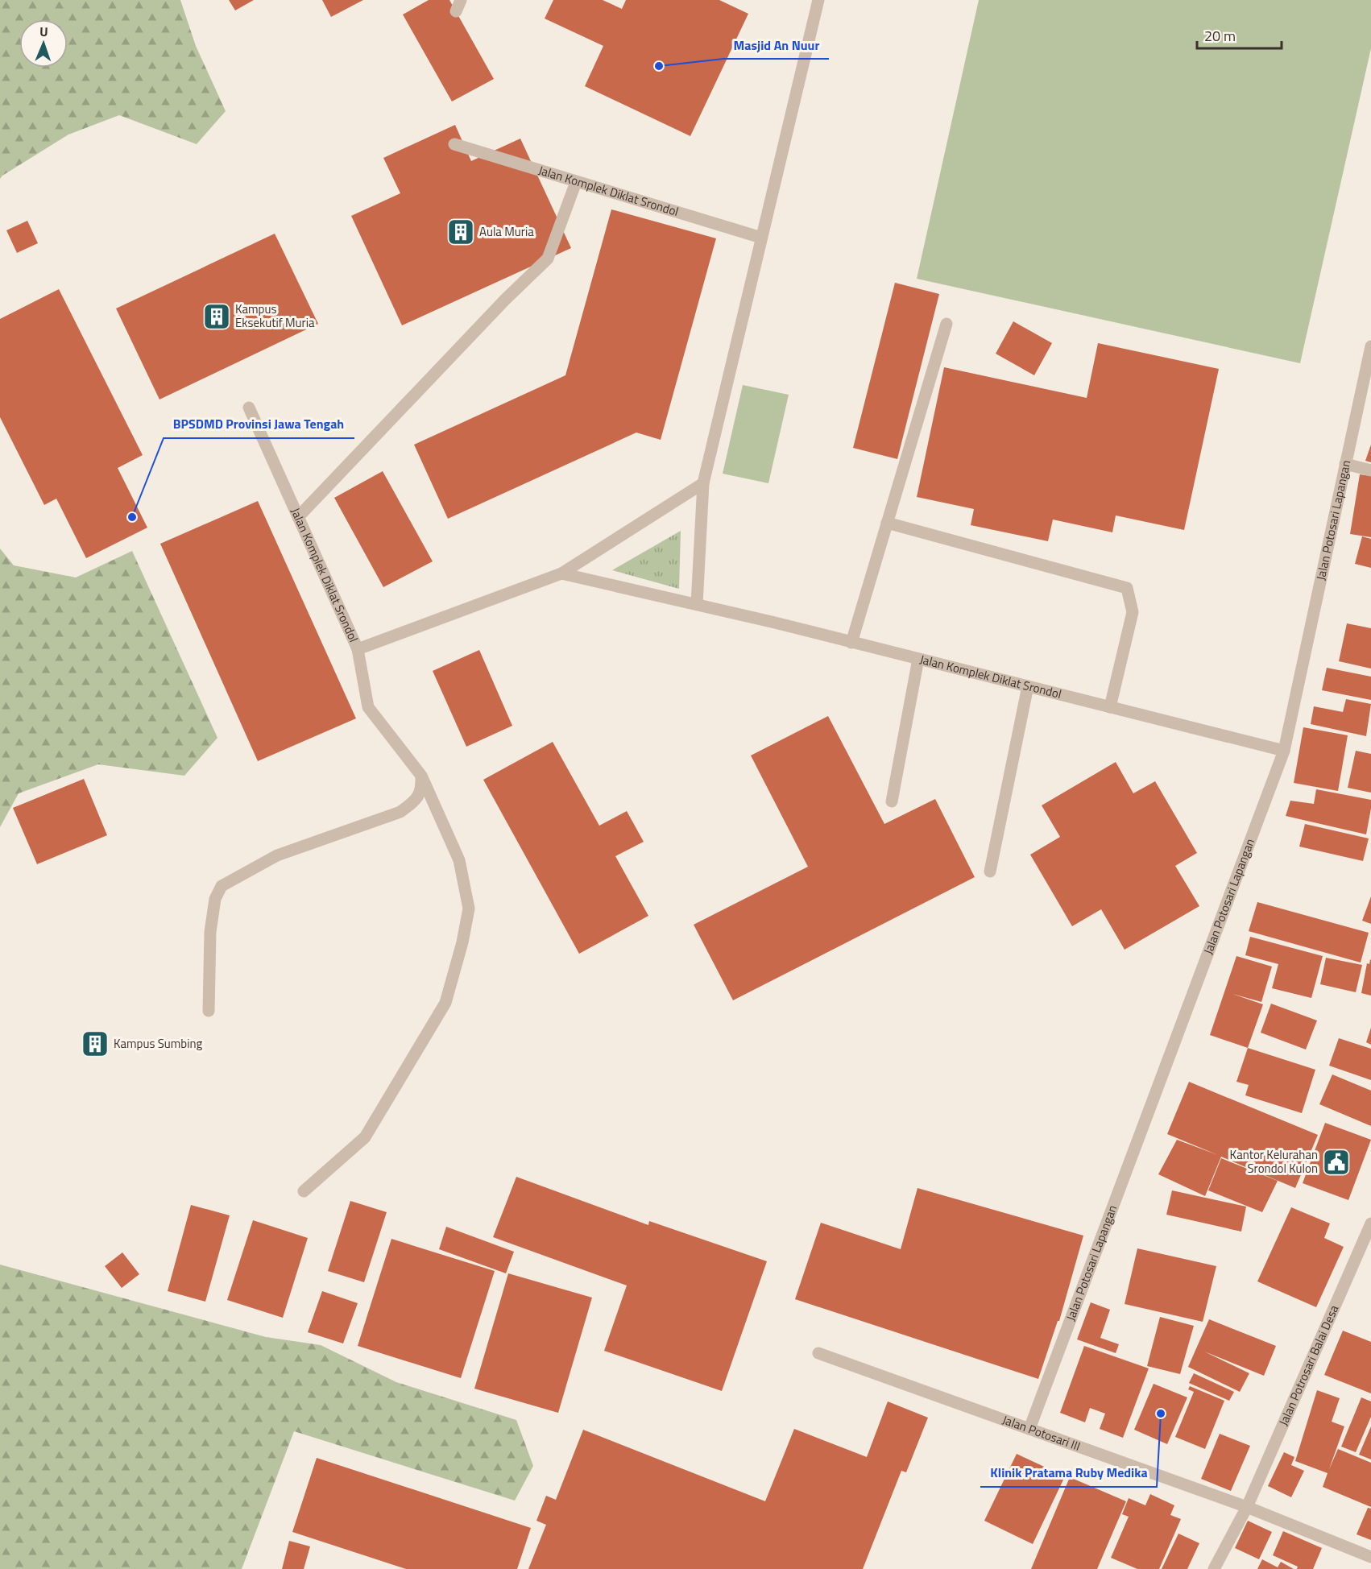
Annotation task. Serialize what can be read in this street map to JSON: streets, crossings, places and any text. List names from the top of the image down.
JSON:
{
  "streets": {
    "street": [
      "Jalan Komplek Diklat Srondol",
      "Jalan Potosari Lapangan",
      "Jalan Potrosari Balai Desa",
      "Jalan Potosari III"
    ]
  },
  "crossings": [
    ["Jalan Komplek Diklat Srondol", "Jalan Potosari Lapangan"],
    ["Jalan Potosari Lapangan", "Jalan Potosari III"],
    ["Jalan Potrosari Balai Desa", "Jalan Potosari III"]
  ],
  "places": {
    "other": ["Masjid An Nuur", "BPSDMD Provinsi Jawa Tengah", "Klinik Pratama Ruby Medika"],
    "building": ["Aula Muria", "Kampus Eksekutif Muria", "Kampus Sumbing"],
    "public building": ["Kantor Kelurahan Srondol Kulon"]
  },
  "scale_bar": "20 m",
  "north": "top"
}
